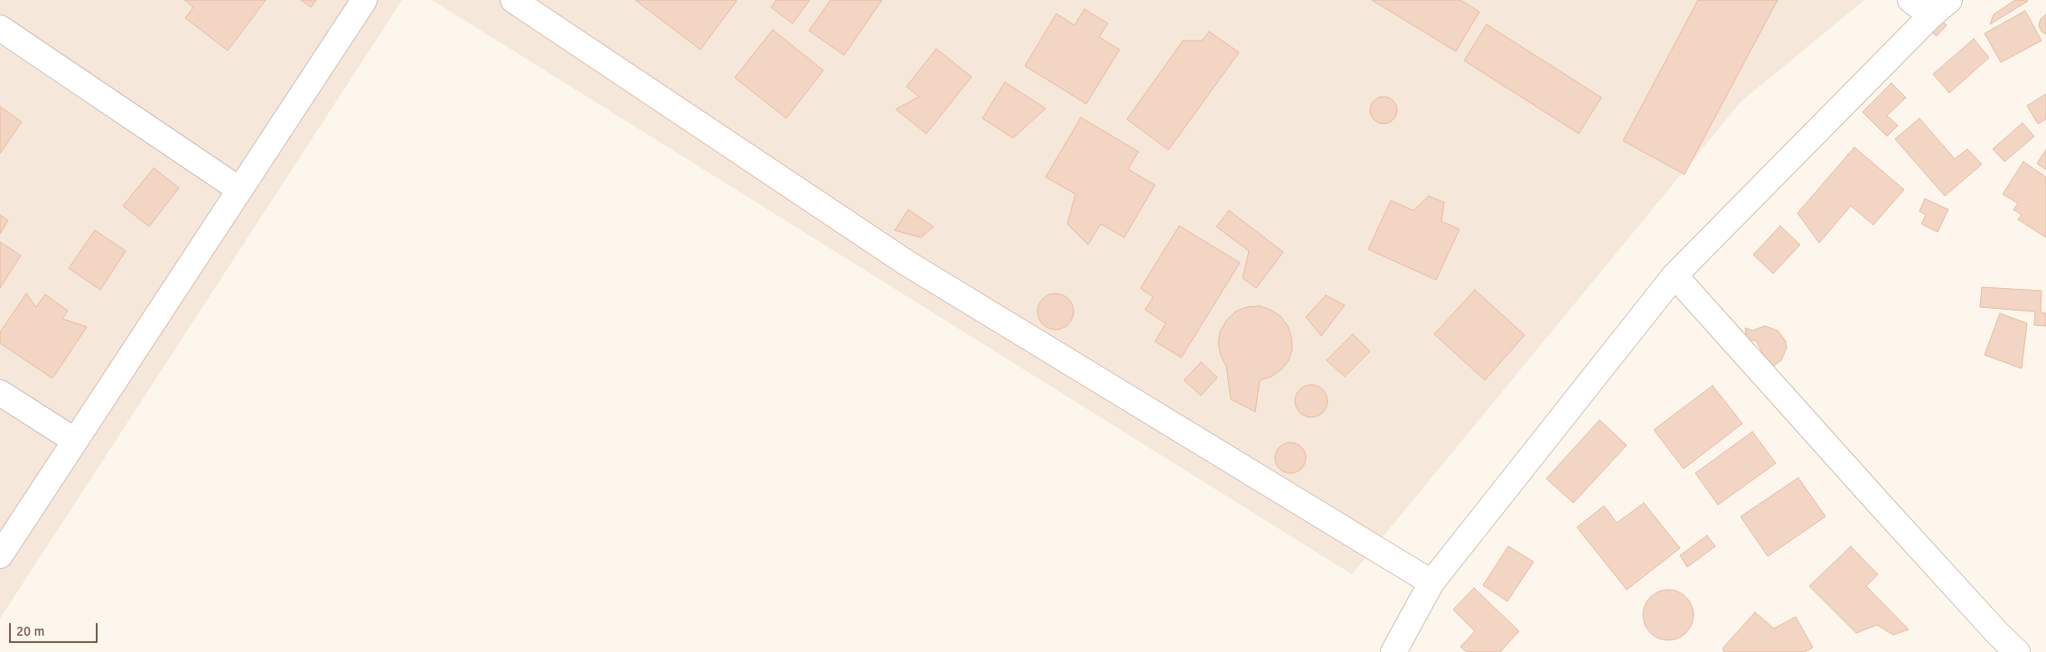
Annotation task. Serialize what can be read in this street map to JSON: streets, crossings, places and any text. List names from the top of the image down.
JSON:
{
  "scale_bar": "20 m"
}
